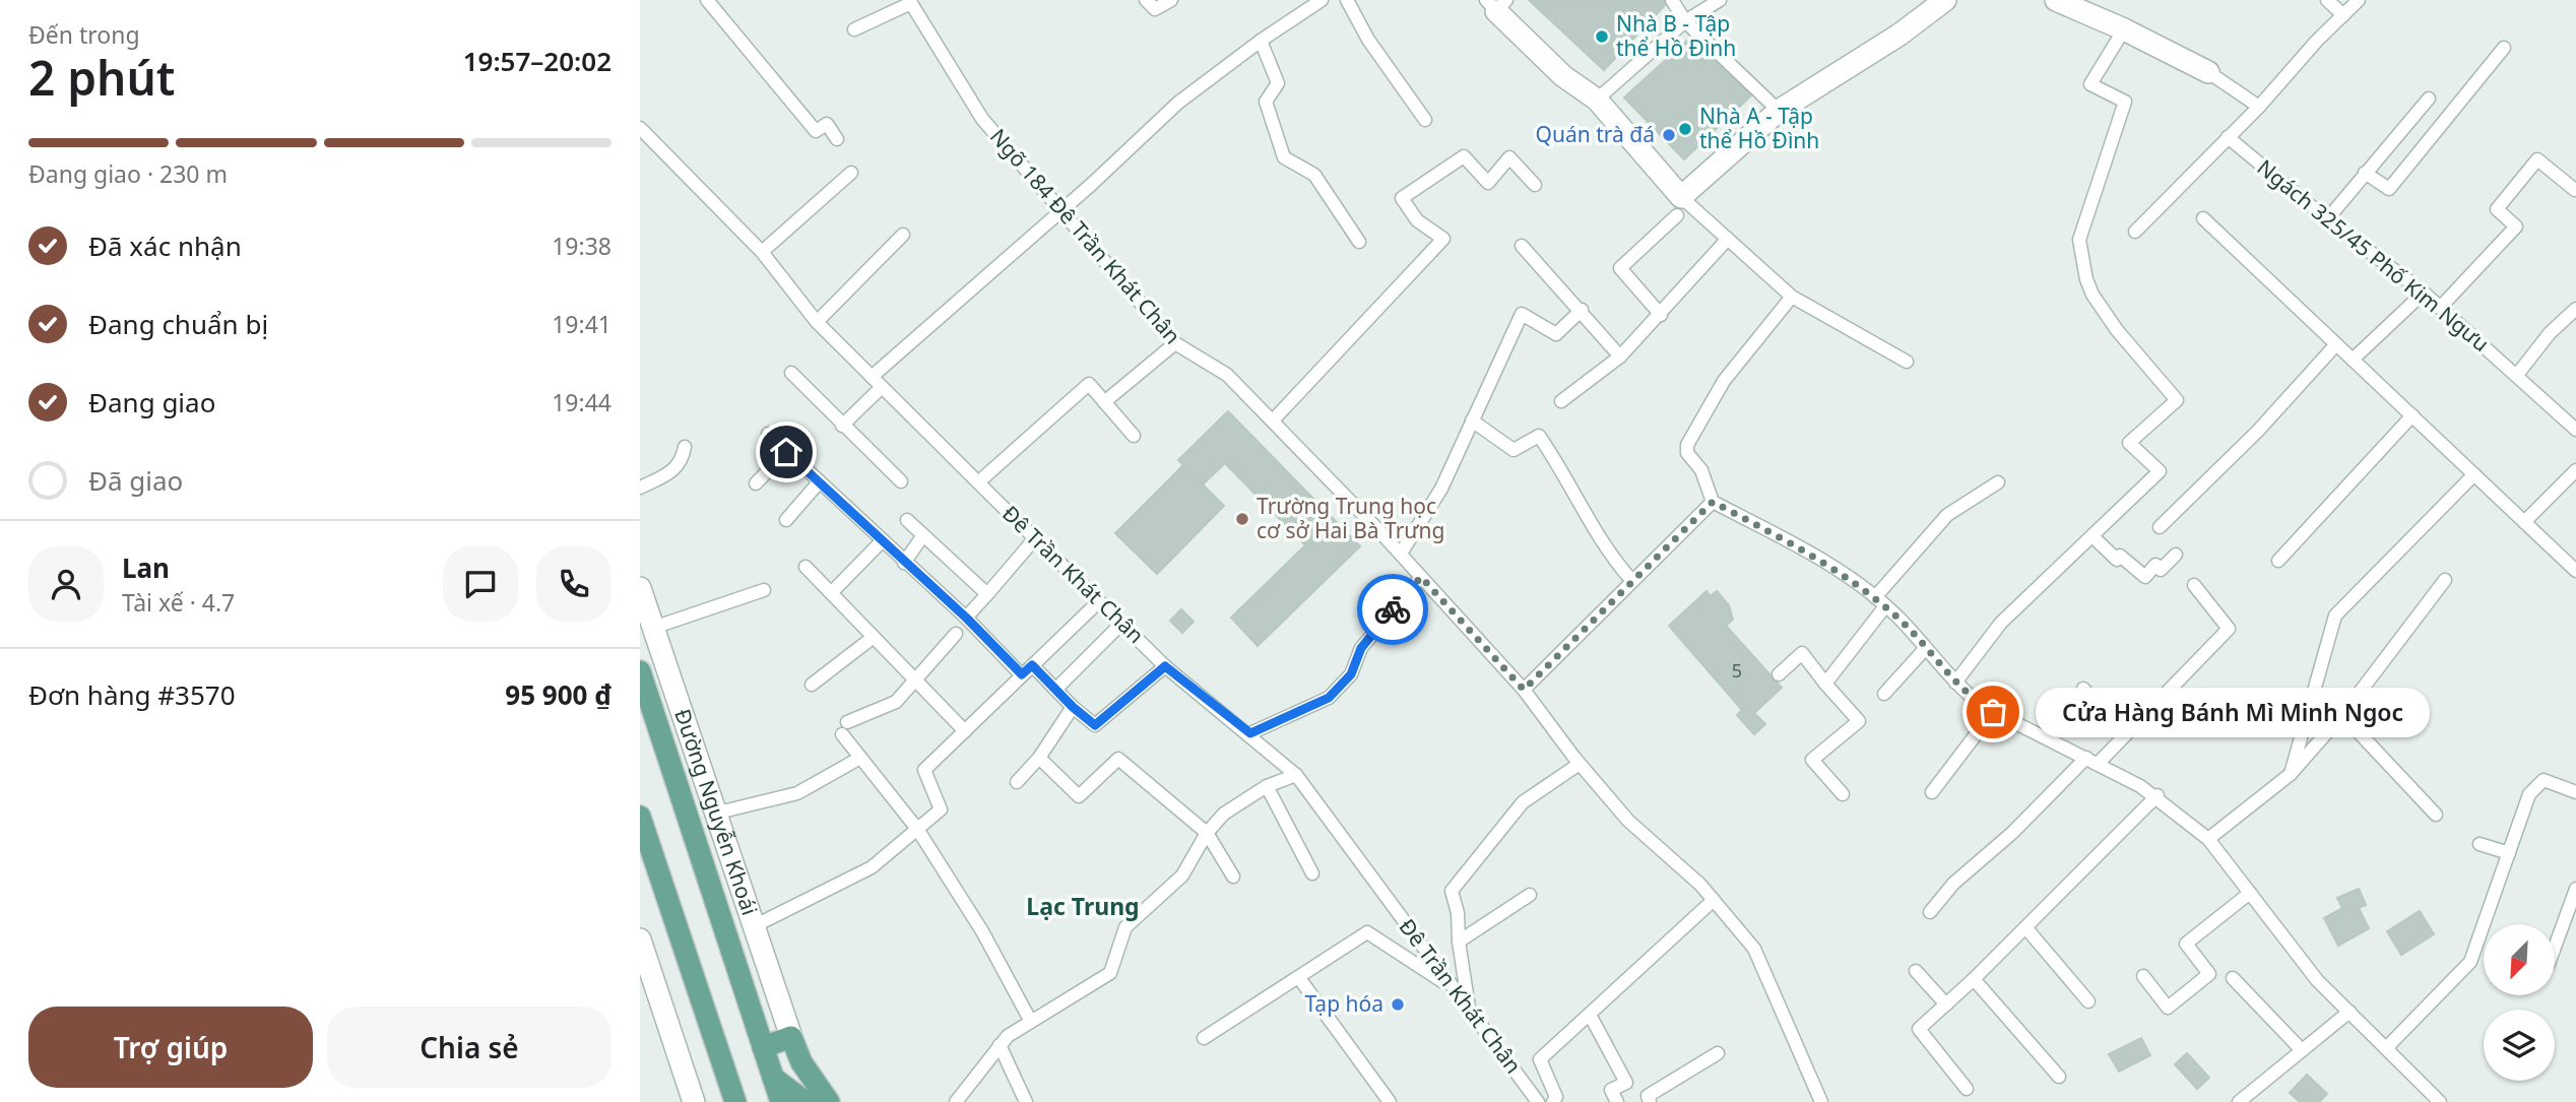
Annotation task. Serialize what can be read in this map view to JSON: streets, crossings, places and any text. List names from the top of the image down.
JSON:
{
  "streets": {
    "main road": ["Đường Nguyễn Khoái"],
    "lane": ["Ngõ 184 Đê Trần Khát Chân", "Ngách 325/45 Phố Kim Ngưu", "Đê Trần Khát Chân"]
  },
  "districts": ["Lạc Trung"],
  "places": [
    "Nhà B - Tập thể Hồ Đình",
    "Nhà A - Tập thể Hồ Đình",
    "Quán trà đá",
    "Trường Trung học cơ sở Hai Bà Trưng",
    "Cửa Hàng Bánh Mì Minh Ngoc",
    "Tạp hóa"
  ],
  "house_numbers": ["5"],
  "north": "bottom left",
  "page": {
    "heading": ["2 phút", "Đến trong", "19:57–20:02"],
    "panel": [
      "Lan",
      "Tài xế · 4.7",
      "Đơn hàng #3570",
      "95 900 ₫"
    ],
    "bar": "Đang giao · 230 m",
    "list": [
      ["Đã xác nhận", "19:38"],
      ["Đang chuẩn bị", "19:41"],
      ["Đang giao", "19:44"],
      "Đã giao"
    ],
    "bubble": "Cửa Hàng Bánh Mì Minh Ngoc",
    "buttons": ["Trợ giúp", "Chia sẻ"]
  }
}
